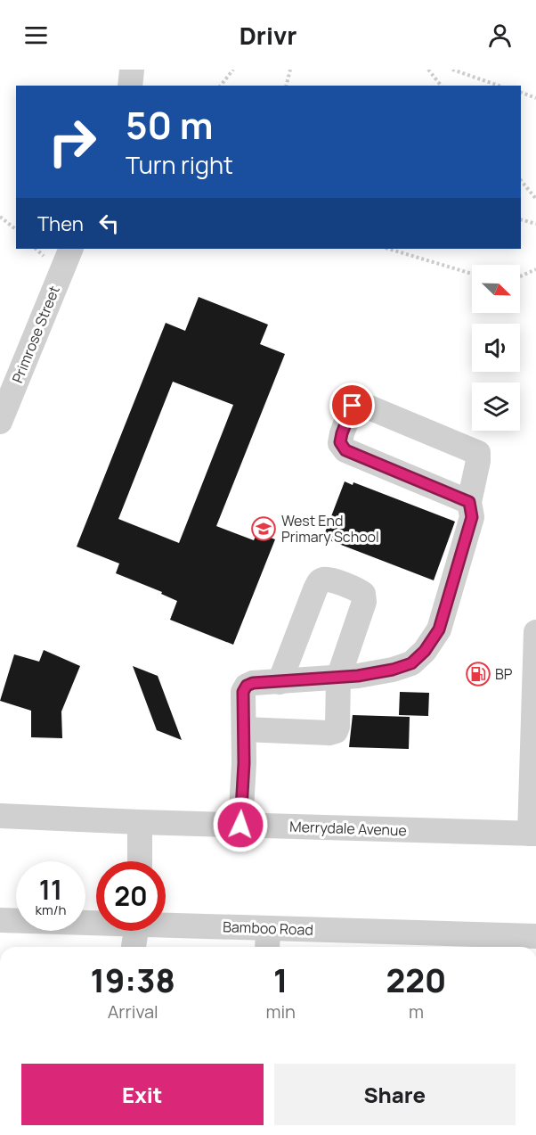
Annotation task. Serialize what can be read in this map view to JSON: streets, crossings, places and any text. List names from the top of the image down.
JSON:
{
  "streets": {
    "street": ["Primrose Street", "Merrydale Avenue", "Bamboo Road"]
  },
  "places": {
    "school or university": ["West End Primary School"],
    "fuel station": ["BP"]
  },
  "north": "bottom right",
  "page": {
    "header": "Drivr",
    "turn": ["50 m", "Turn right"],
    "then": "Then",
    "speed": "11 km/h",
    "limit": "20",
    "eta": [
      "19:38",
      "Arrival",
      "1",
      "min",
      "220",
      "m"
    ],
    "buttons": ["Exit", "Share"]
  }
}
